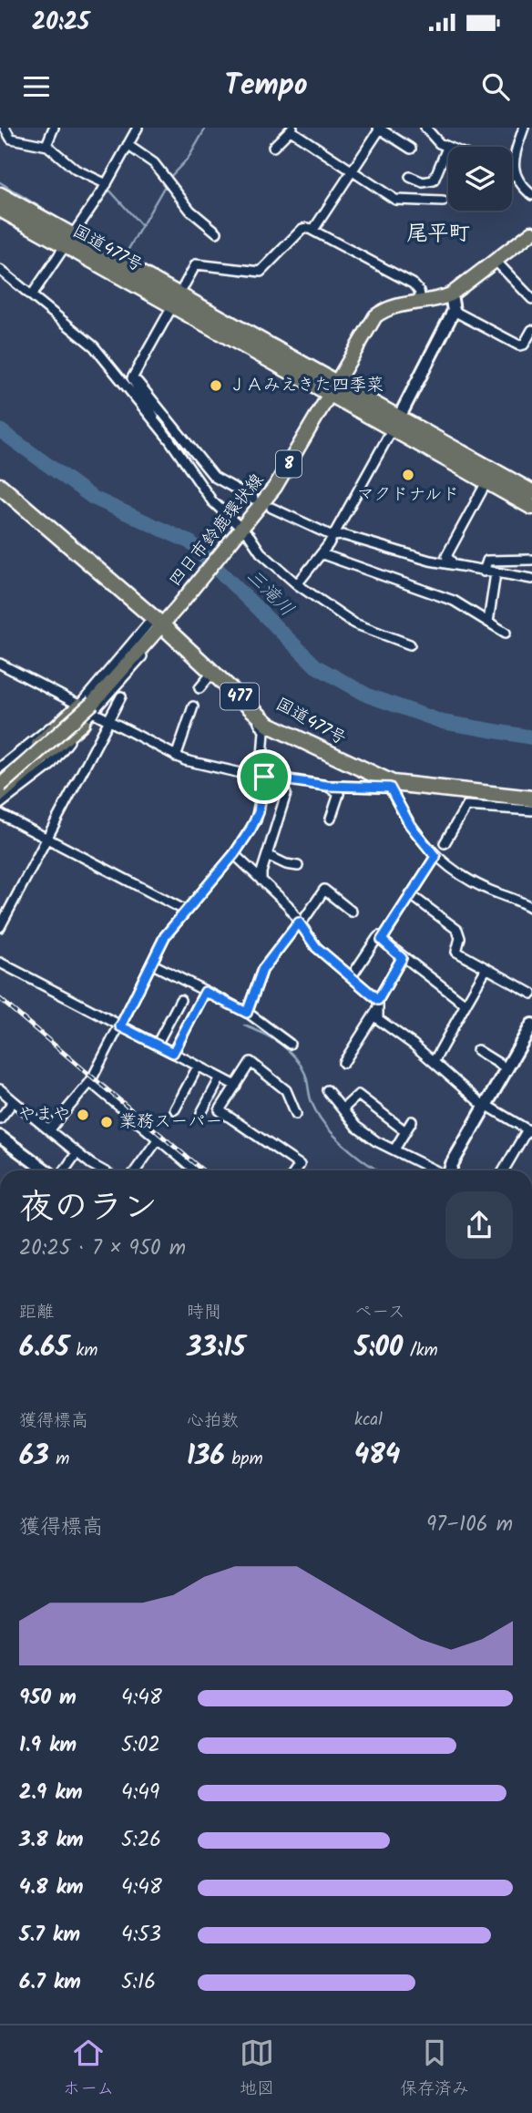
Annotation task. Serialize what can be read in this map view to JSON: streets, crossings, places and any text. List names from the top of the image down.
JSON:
{
  "streets": {
    "highway": ["国道477号", "477"],
    "main road": ["8", "四日市鈴鹿環状線"]
  },
  "crossings": [
    ["国道477号", "四日市鈴鹿環状線"],
    ["8", "四日市鈴鹿環状線"]
  ],
  "districts": ["尾平町"],
  "water": ["三滝川"],
  "places": [
    "ＪＡみえきた四季菜",
    "マクドナルド",
    "やまや",
    "業務スーパー"
  ],
  "page": {
    "status": "20:25",
    "header": "Tempo",
    "heading": ["夜のラン", "20:25 · 7 × 950 m"],
    "stats": [
      ["距離", "6.65 km"],
      ["時間", "33:15"],
      ["ペース", "5:00 /km"],
      ["獲得標高", "63 m"],
      ["心拍数", "136 bpm"],
      ["kcal", "484"]
    ],
    "chart": ["獲得標高", "97–106 m"],
    "list": [
      {
        "name": "950 m",
        "note": "4:48"
      },
      {
        "name": "1.9 km",
        "note": "5:02"
      },
      {
        "name": "2.9 km",
        "note": "4:49"
      },
      {
        "name": "3.8 km",
        "note": "5:26"
      },
      {
        "name": "4.8 km",
        "note": "4:48"
      },
      {
        "name": "5.7 km",
        "note": "4:53"
      },
      {
        "name": "6.7 km",
        "note": "5:16"
      }
    ],
    "tabs": ["ホーム", "地図", "保存済み"]
  }
}
